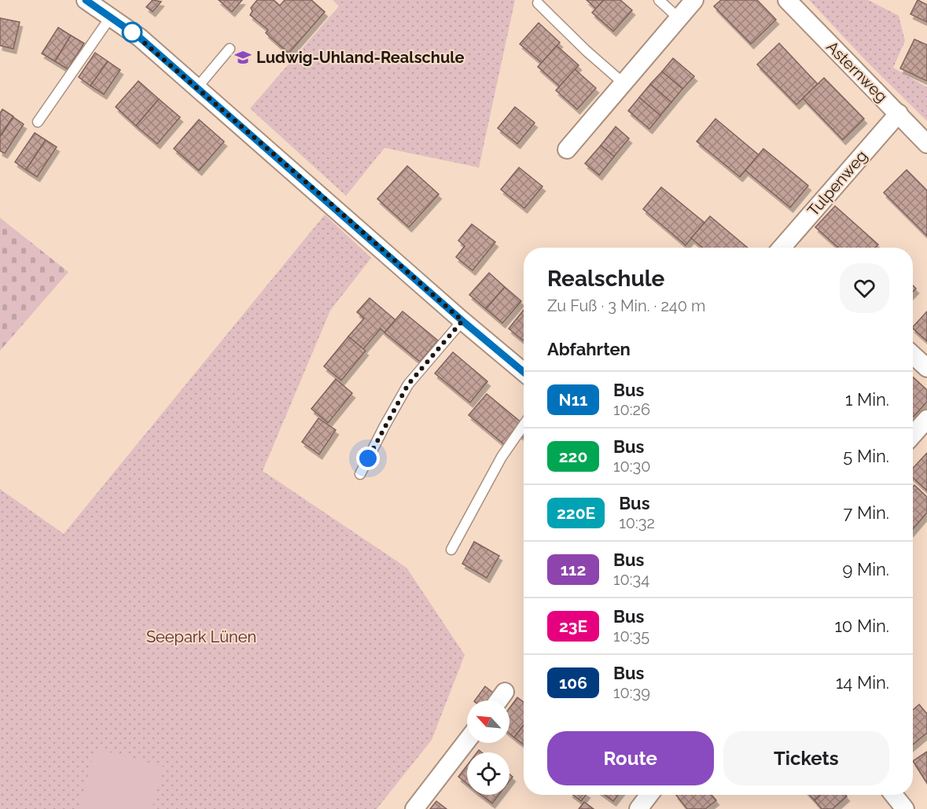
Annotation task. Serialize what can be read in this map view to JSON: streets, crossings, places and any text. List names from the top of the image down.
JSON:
{
  "streets": {
    "street": ["Asternweg", "Tulpenweg"]
  },
  "crossings": [
    ["Asternweg", "Tulpenweg"]
  ],
  "parks": ["Seepark Lünen"],
  "places": {
    "school or university": ["Ludwig-Uhland-Realschule"]
  },
  "lines": ["bus line N11"],
  "north": "top left",
  "page": {
    "heading": [
      ["Realschule", "Zu Fuß · 3 Min. · 240 m"],
      "Abfahrten"
    ],
    "list": [
      {
        "mark": "N11",
        "name": "Bus",
        "note": "10:26",
        "value": "1 Min."
      },
      {
        "mark": "220",
        "name": "Bus",
        "note": "10:30",
        "value": "5 Min."
      },
      {
        "mark": "220E",
        "name": "Bus",
        "note": "10:32",
        "value": "7 Min."
      },
      {
        "mark": "112",
        "name": "Bus",
        "note": "10:34",
        "value": "9 Min."
      },
      {
        "mark": "23E",
        "name": "Bus",
        "note": "10:35",
        "value": "10 Min."
      },
      {
        "mark": "106",
        "name": "Bus",
        "note": "10:39",
        "value": "14 Min."
      }
    ],
    "buttons": ["Route", "Tickets"]
  }
}
